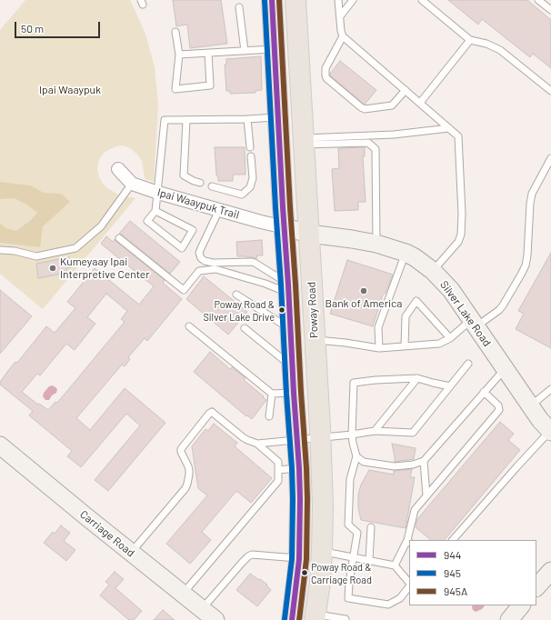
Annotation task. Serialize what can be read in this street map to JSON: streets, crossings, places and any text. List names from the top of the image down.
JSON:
{
  "streets": {
    "main road": ["Poway Road"],
    "street": ["Ipai Waaypuk Trail", "Silver Lake Road", "Carriage Road"]
  },
  "crossings": [
    ["Ipai Waaypuk Trail", "Poway Road"],
    ["Ipai Waaypuk Trail", "Silver Lake Road"],
    ["Poway Road", "Silver Lake Road"]
  ],
  "parks": ["Ipai Waaypuk"],
  "places": [
    "Kumeyaay Ipai Interpretive Center",
    "Bank of America",
    "Poway Road & Silver Lake Drive",
    "Poway Road & Carriage Road"
  ],
  "lines": ["transit line 944", "transit line 945", "transit line 945A"],
  "legend": ["944", "945", "945A"],
  "scale_bar": "50 m"
}
